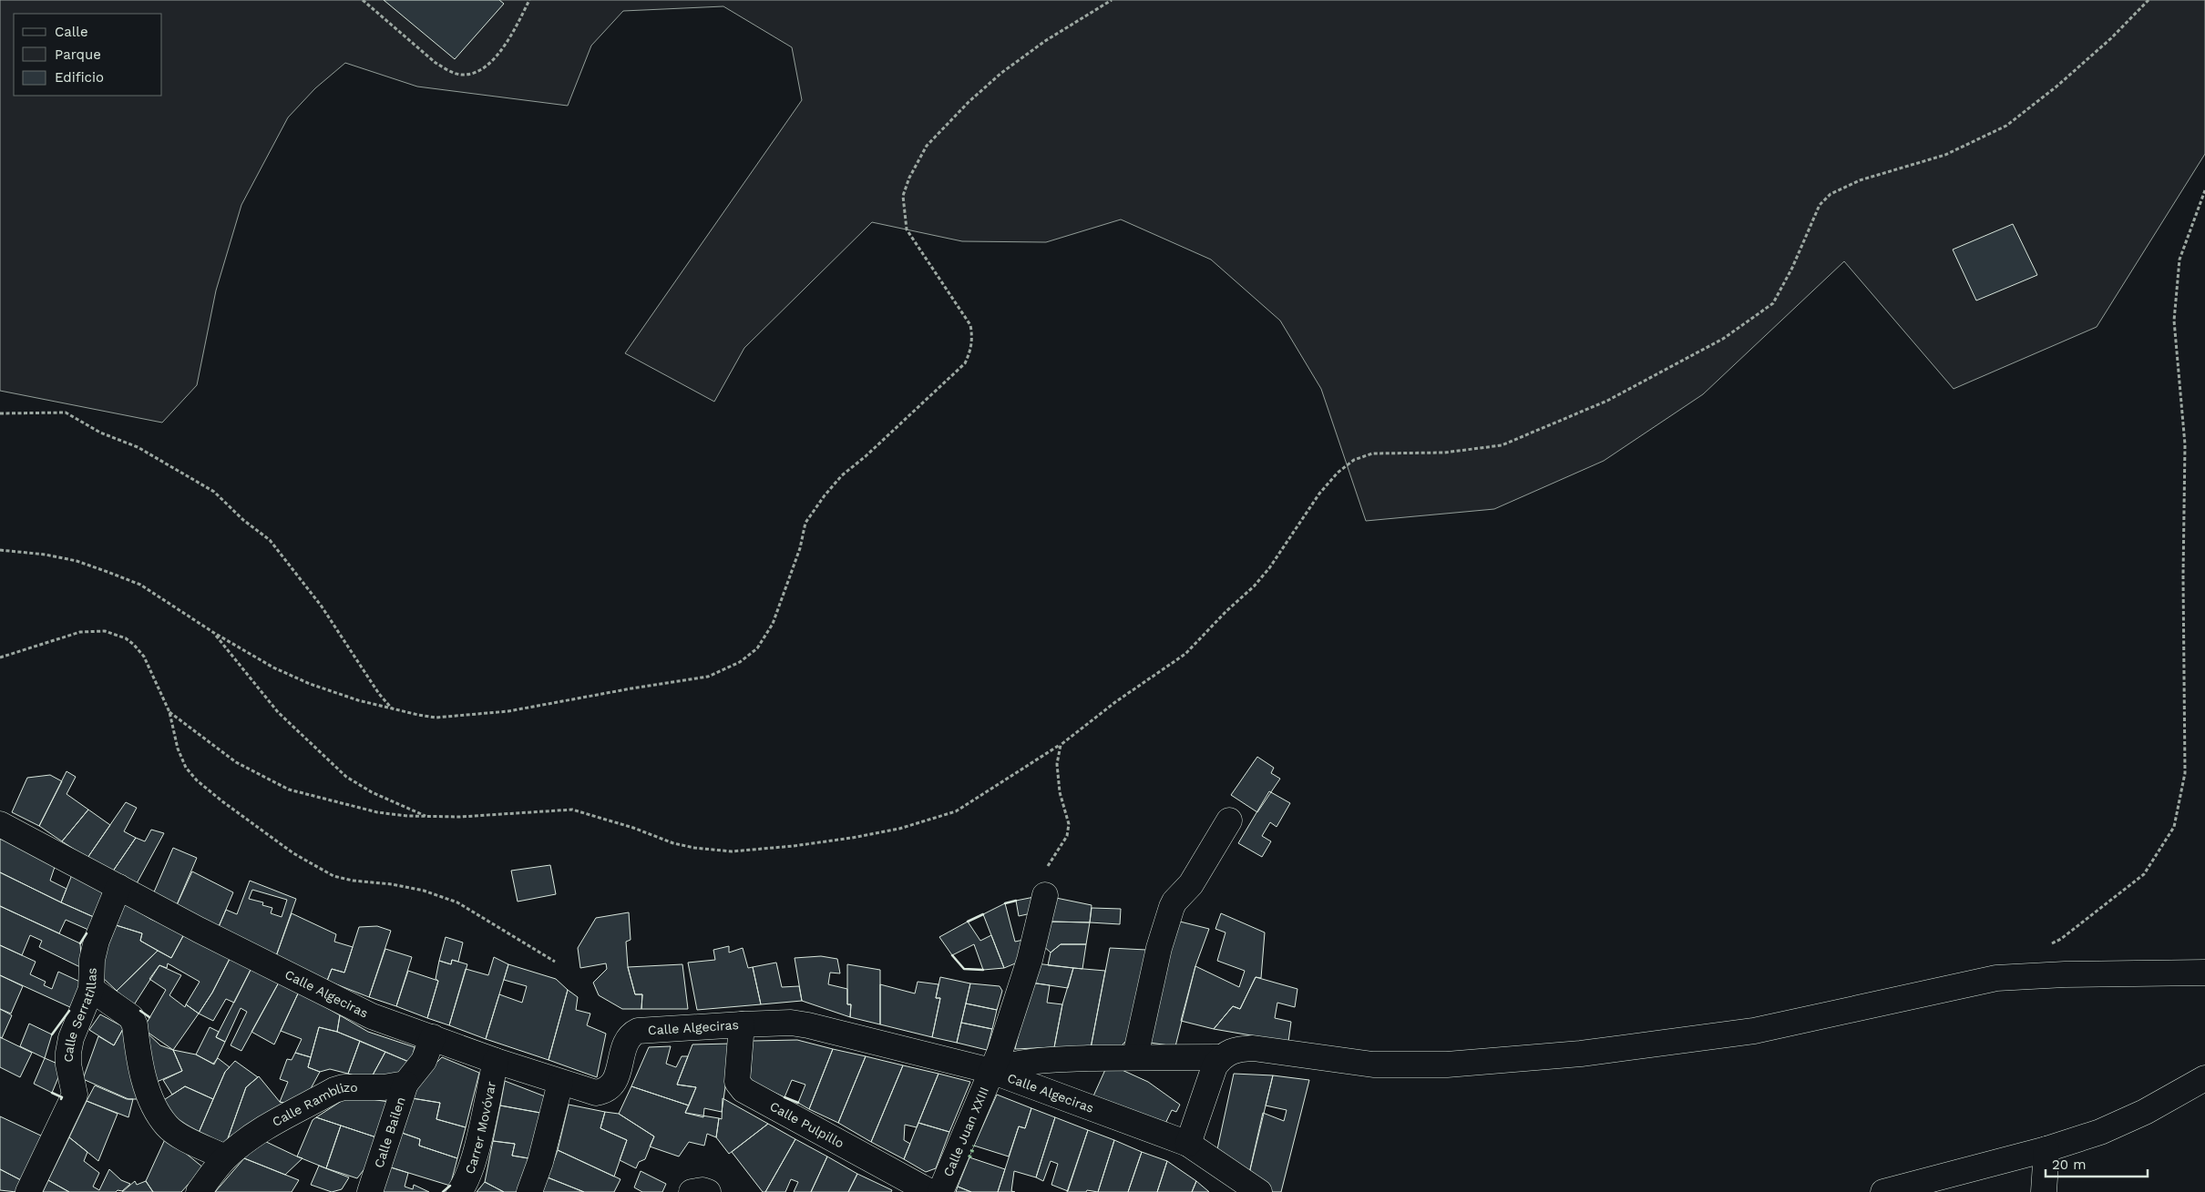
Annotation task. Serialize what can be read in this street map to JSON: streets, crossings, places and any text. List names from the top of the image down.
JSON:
{
  "streets": {
    "street": [
      "Calle Algeciras",
      "Calle Serratillas",
      "Calle Ramblizo",
      "Calle Pulpillo",
      "Carrer Movóvar",
      "Calle Juan XXIII",
      "Calle Bailen"
    ]
  },
  "crossings": [
    ["Calle Algeciras", "Calle Serratillas"],
    ["Calle Algeciras", "Calle Pulpillo"],
    ["Calle Algeciras", "Carrer Movóvar"],
    ["Calle Algeciras", "Calle Juan XXIII"],
    ["Calle Ramblizo", "Calle Bailen"]
  ],
  "legend": ["Calle", "Parque", "Edificio"],
  "scale_bar": "20 m"
}
